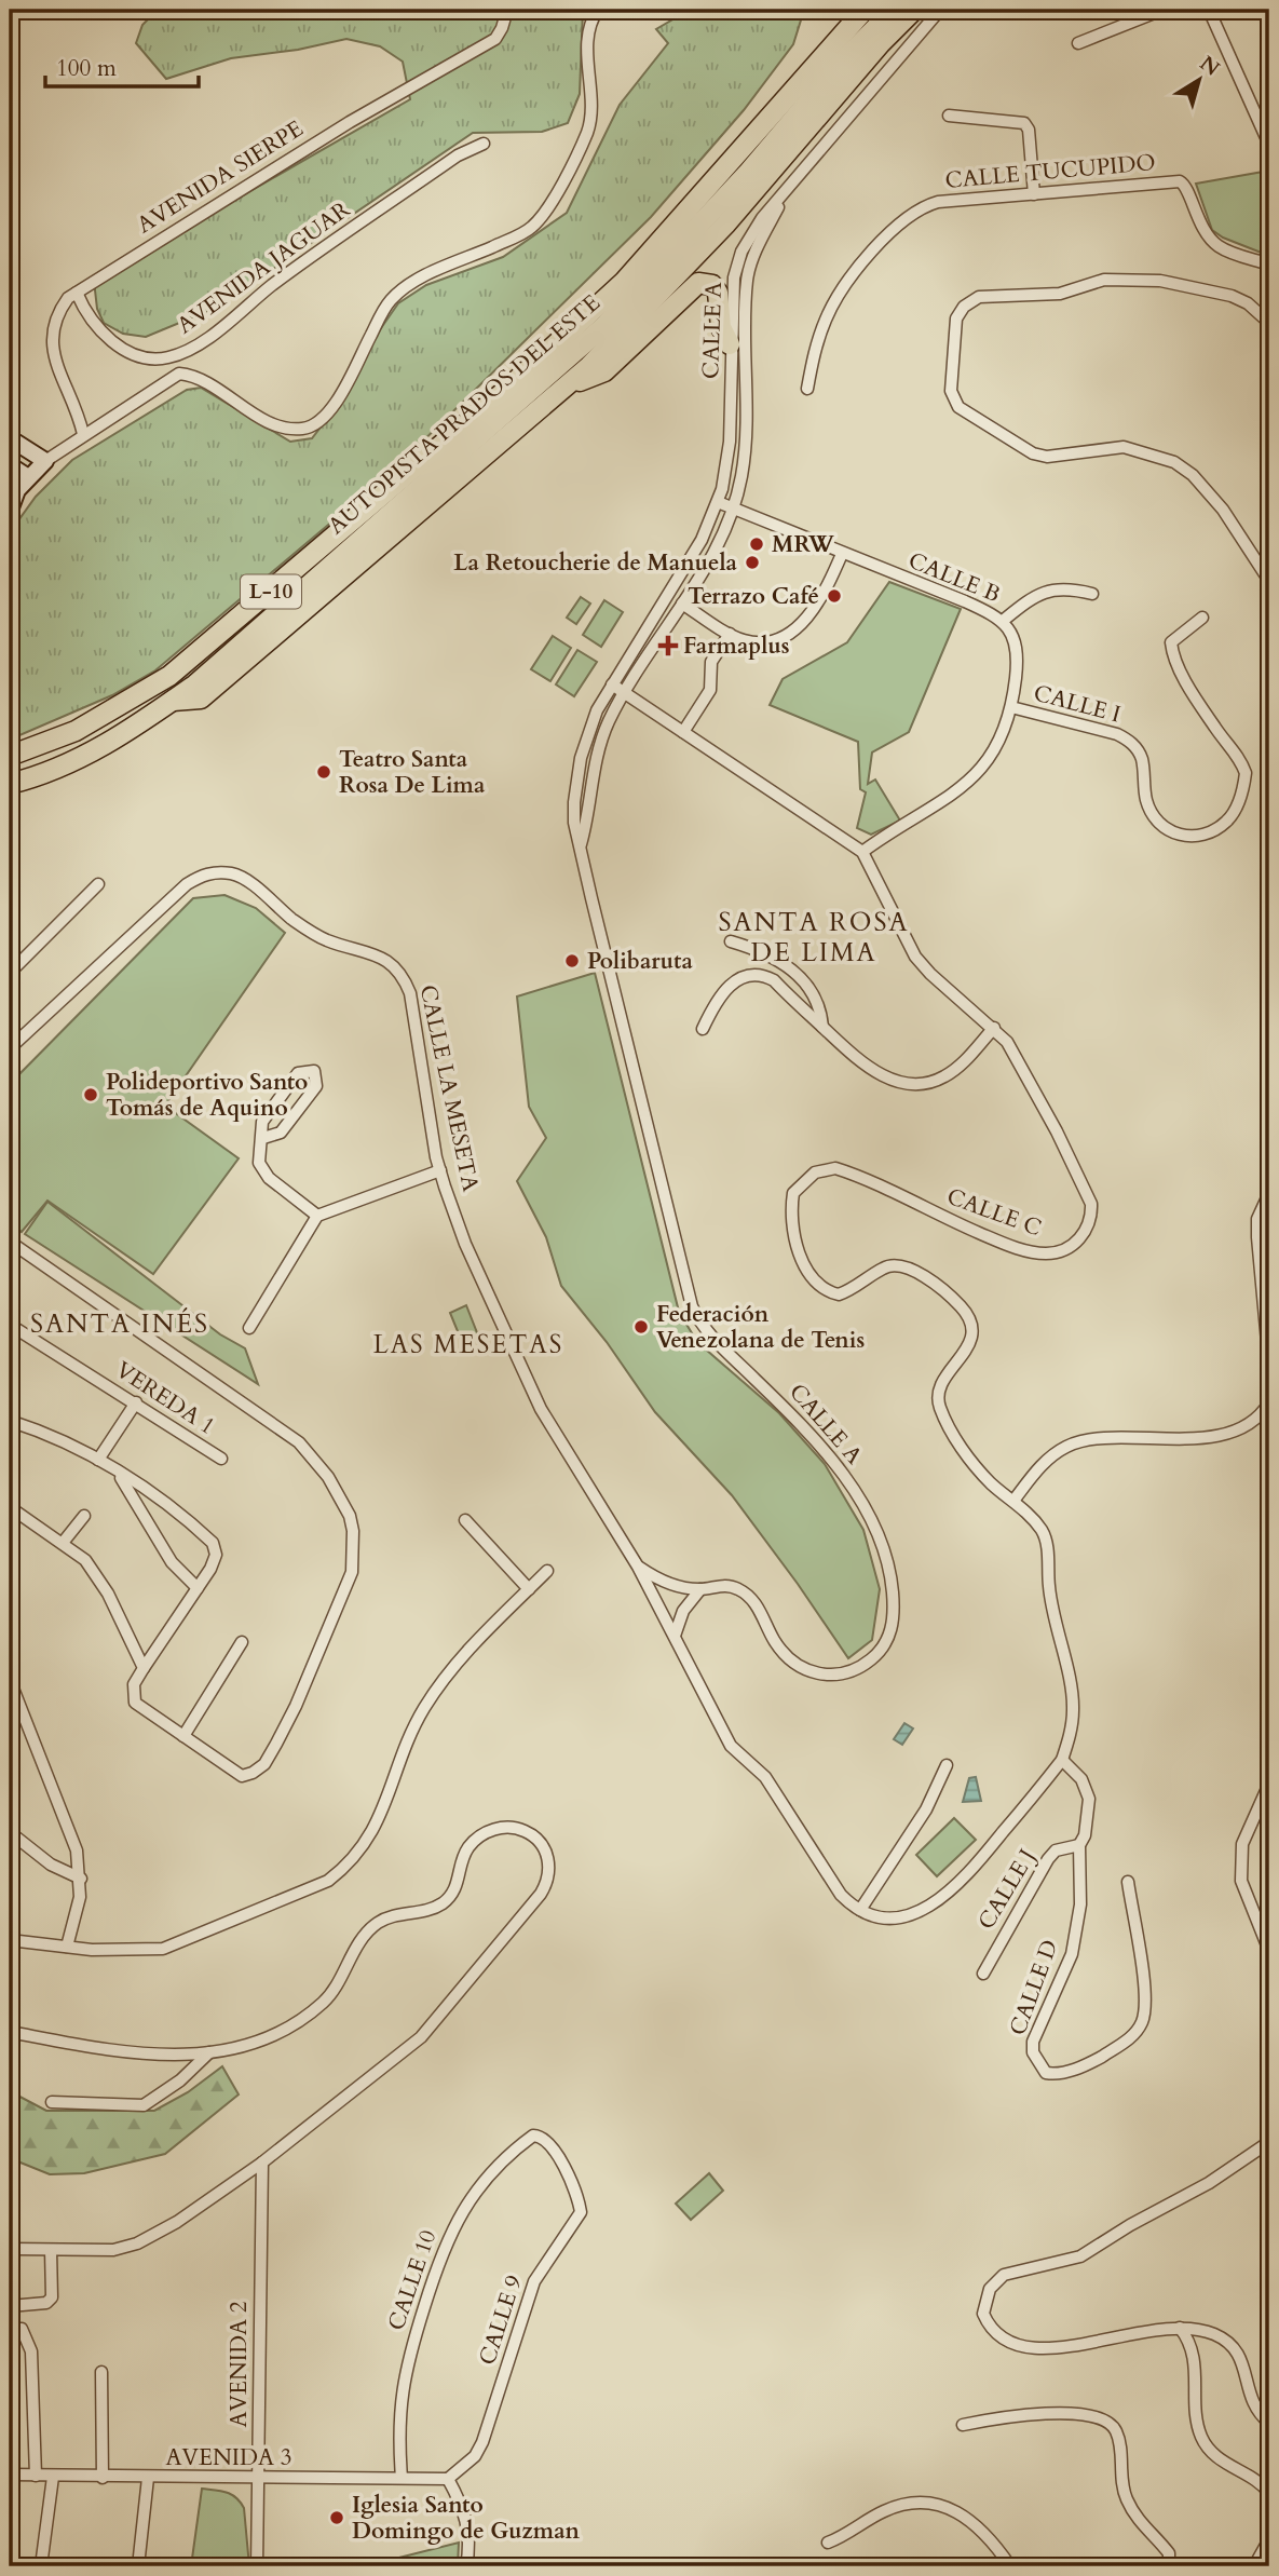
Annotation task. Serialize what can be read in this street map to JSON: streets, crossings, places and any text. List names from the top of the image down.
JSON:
{
  "streets": {
    "highway": ["AUTOPISTA PRADOS DEL ESTE", "L-10"],
    "street": [
      "CALLE TUCUPIDO",
      "AVENIDA SIERPE",
      "AVENIDA JAGUAR",
      "CALLE A",
      "CALLE B",
      "CALLE I",
      "CALLE LA MESETA",
      "CALLE C",
      "VEREDA 1",
      "CALLE J",
      "CALLE D",
      "CALLE 10",
      "CALLE 9",
      "AVENIDA 2",
      "AVENIDA 3"
    ]
  },
  "crossings": [
    ["AVENIDA SIERPE", "AVENIDA JAGUAR"],
    ["CALLE A", "CALLE B"],
    ["CALLE A", "CALLE LA MESETA"],
    ["CALLE A", "CALLE C"],
    ["AUTOPISTA PRADOS DEL ESTE", "L-10"],
    ["CALLE B", "CALLE I"],
    ["CALLE B", "CALLE C"],
    ["CALLE J", "CALLE D"],
    ["CALLE 10", "CALLE 9"],
    ["CALLE 10", "AVENIDA 3"],
    ["CALLE 9", "AVENIDA 3"],
    ["AVENIDA 2", "AVENIDA 3"]
  ],
  "districts": ["SANTA ROSA DE LIMA", "SANTA INÉS", "LAS MESETAS"],
  "places": {
    "other": [
      "MRW",
      "La Retoucherie de Manuela",
      "Terrazo Café",
      "Teatro Santa Rosa De Lima",
      "Polibaruta",
      "Polideportivo Santo Tomás de Aquino",
      "Federación Venezolana de Tenis",
      "Iglesia Santo Domingo de Guzman"
    ],
    "health": ["Farmaplus"]
  },
  "scale_bar": "100 m",
  "north": "top right"
}
